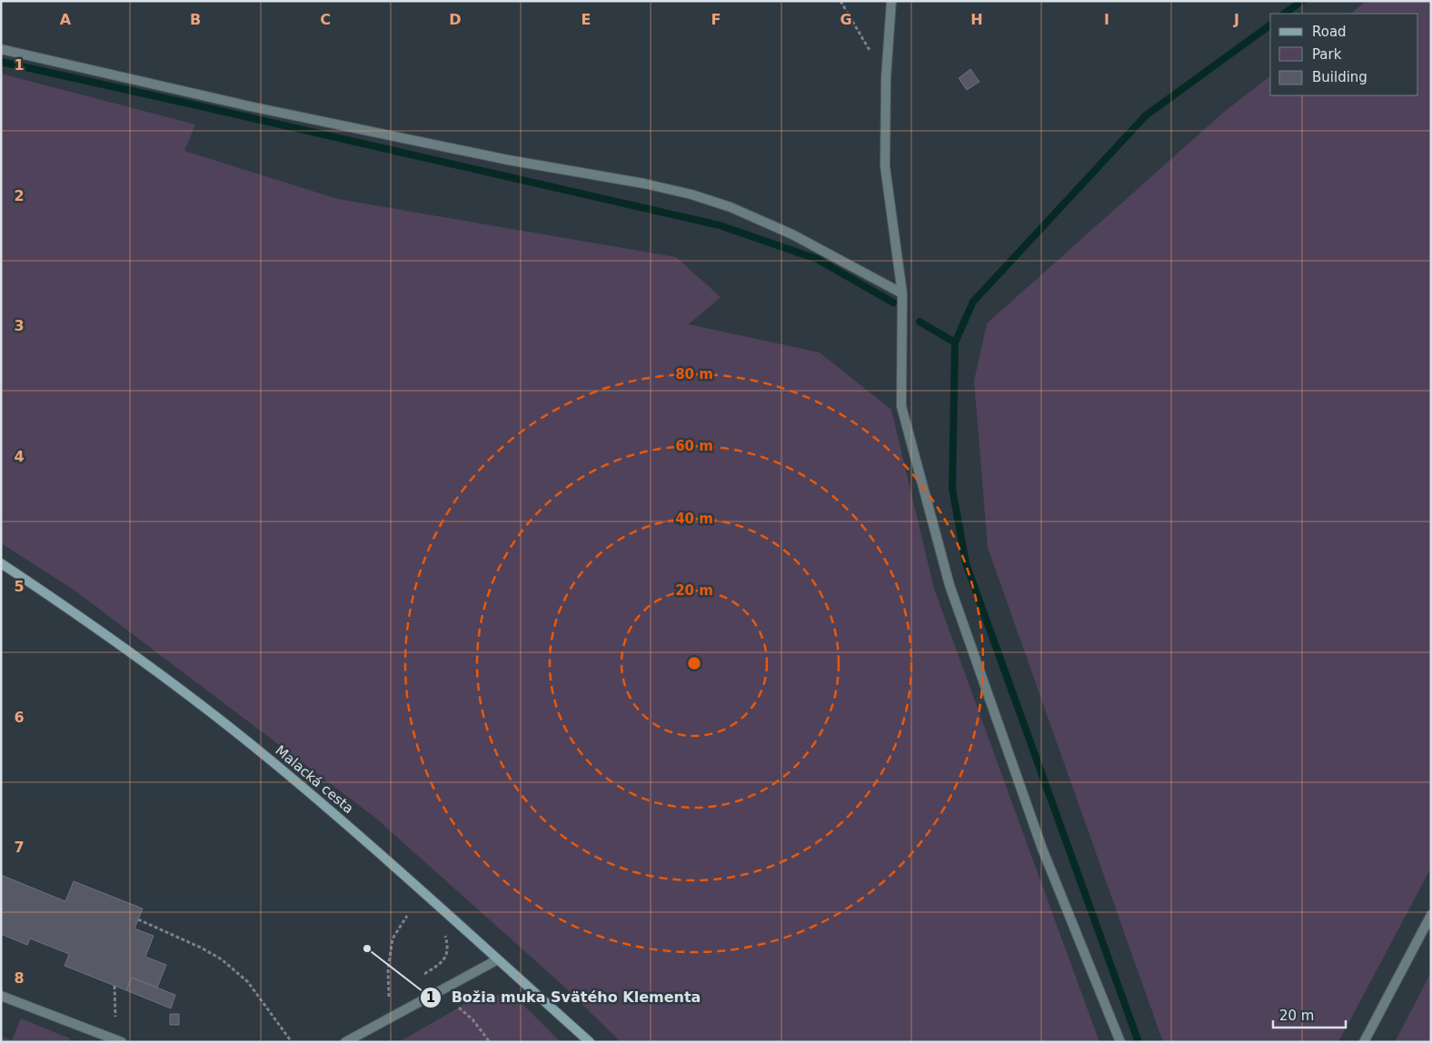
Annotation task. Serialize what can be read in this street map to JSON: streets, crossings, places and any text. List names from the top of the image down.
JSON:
{
  "streets": {
    "main road": ["Malacká cesta"]
  },
  "places": ["Božia muka Svätého Klementa"],
  "legend": ["Road", "Park", "Building"],
  "scale_bar": "20 m",
  "grid": {
    "columns": [
      "A",
      "B",
      "C",
      "D",
      "E",
      "F",
      "G",
      "H",
      "I",
      "J"
    ],
    "rows": [
      "1",
      "2",
      "3",
      "4",
      "5",
      "6",
      "7",
      "8"
    ]
  },
  "rings": [
    "80 m",
    "60 m",
    "40 m",
    "20 m"
  ]
}
